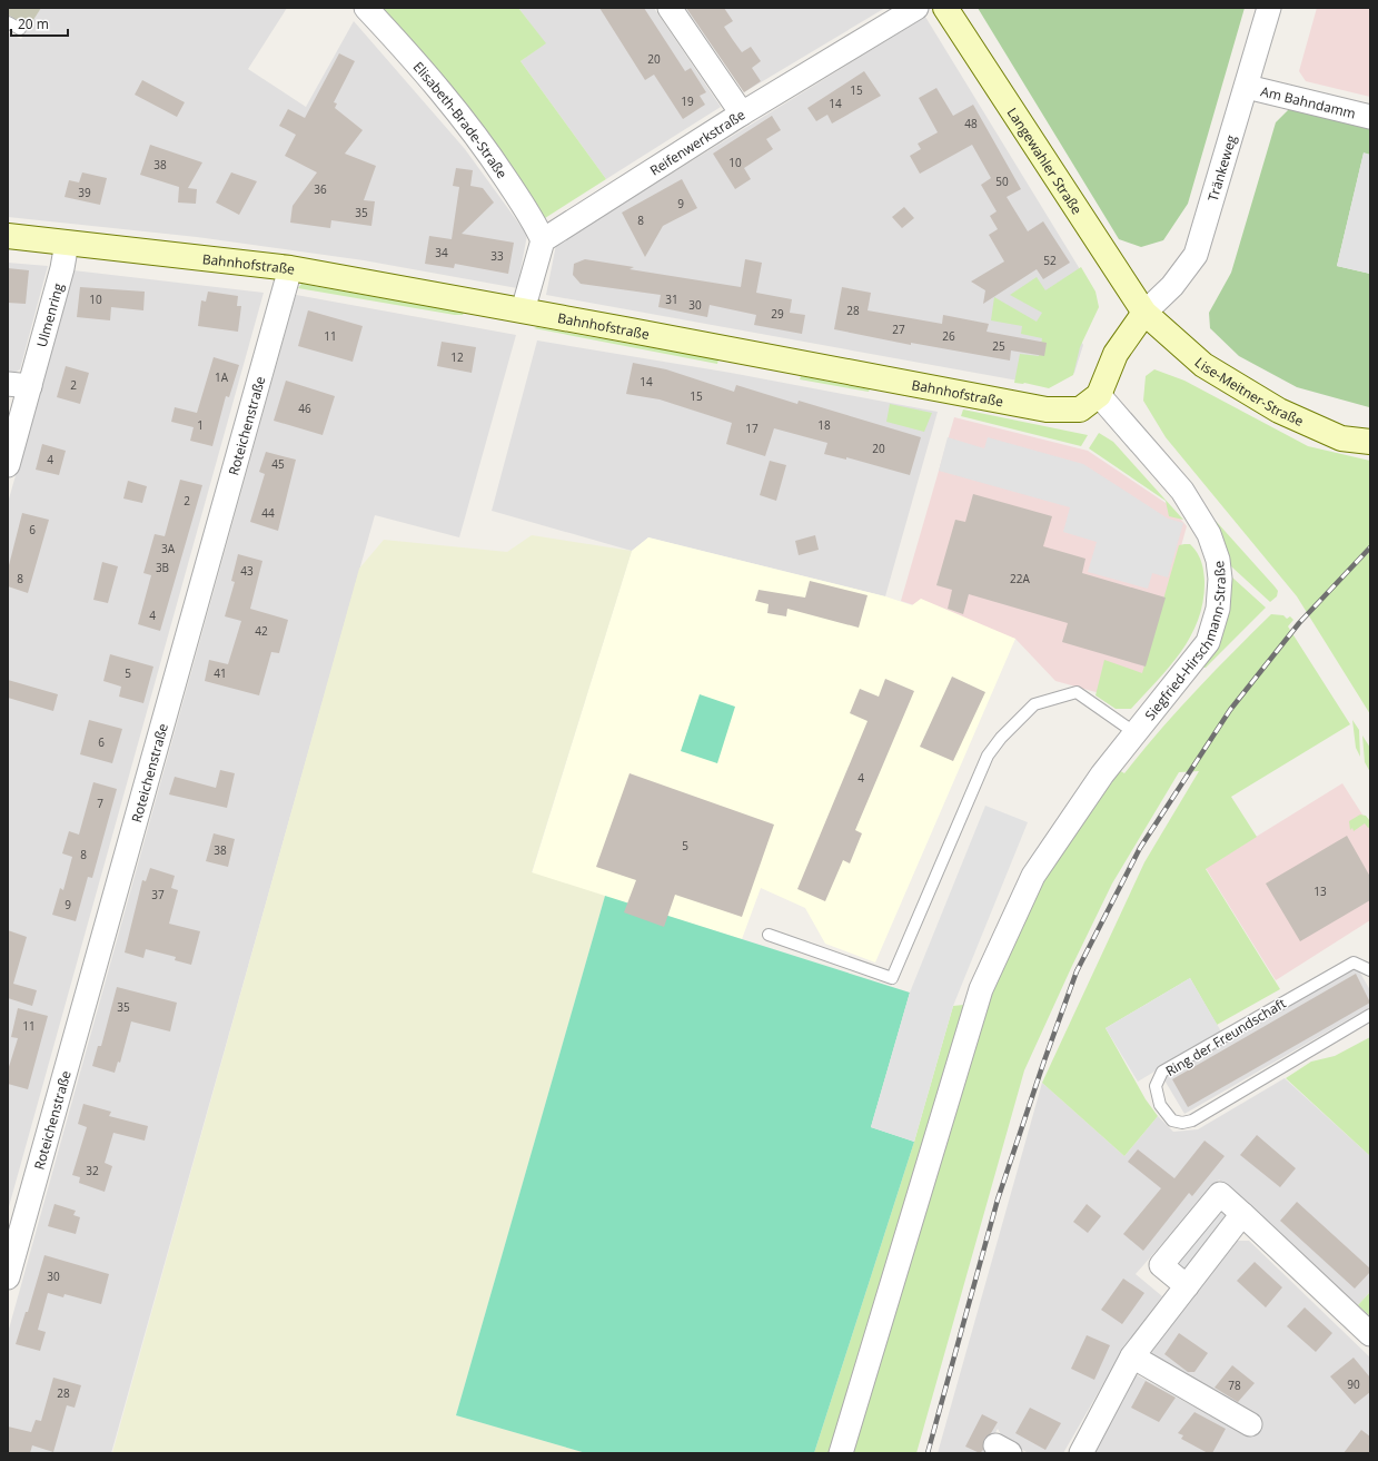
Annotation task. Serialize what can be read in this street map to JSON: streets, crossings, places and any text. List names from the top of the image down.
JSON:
{
  "streets": {
    "street": [
      "Am Bahndamm",
      "Elisabeth-Brade-Straße",
      "Reifenwerkstraße",
      "Langewahler Straße",
      "Tränkeweg",
      "Bahnhofstraße",
      "Ulmenring",
      "Lise-Meitner-Straße",
      "Roteichenstraße",
      "Siegfried-Hirschmann-Straße"
    ],
    "lane": ["Ring der Freundschaft"]
  },
  "crossings": [
    ["Am Bahndamm", "Tränkeweg"],
    ["Elisabeth-Brade-Straße", "Reifenwerkstraße"],
    ["Langewahler Straße", "Tränkeweg"],
    ["Langewahler Straße", "Lise-Meitner-Straße"],
    ["Tränkeweg", "Lise-Meitner-Straße"],
    ["Bahnhofstraße", "Ulmenring"],
    ["Bahnhofstraße", "Roteichenstraße"],
    ["Bahnhofstraße", "Siegfried-Hirschmann-Straße"]
  ],
  "house_numbers": [
    "20",
    "15",
    "19",
    "14",
    "48",
    "10",
    "38",
    "50",
    "36",
    "39",
    "9",
    "35",
    "8",
    "34",
    "33",
    "52",
    "10",
    "31",
    "30",
    "28",
    "29",
    "27",
    "11",
    "26",
    "25",
    "12",
    "1A",
    "14",
    "2",
    "15",
    "46",
    "1",
    "18",
    "17",
    "20",
    "4",
    "45",
    "2",
    "44",
    "6",
    "3A",
    "3B",
    "43",
    "8",
    "22A",
    "4",
    "42",
    "5",
    "41",
    "6",
    "4",
    "7",
    "5",
    "38",
    "8",
    "13",
    "37",
    "9",
    "35",
    "11",
    "32",
    "30",
    "90",
    "78",
    "28"
  ],
  "scale_bar": "20 m"
}
